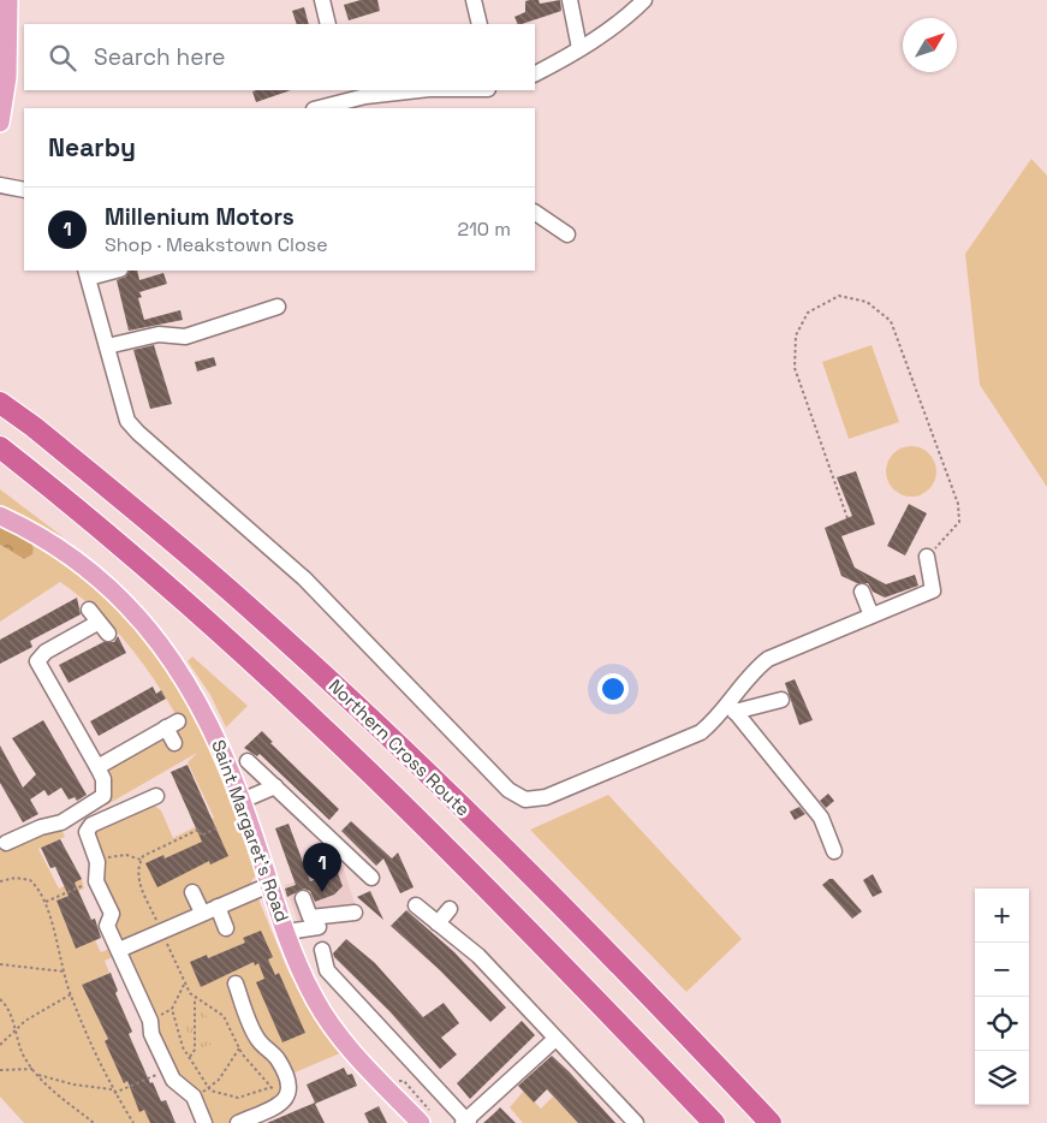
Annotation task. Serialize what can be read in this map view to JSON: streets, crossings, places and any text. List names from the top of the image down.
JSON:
{
  "streets": {
    "highway": ["Northern Cross Route"],
    "main road": ["Saint Margaret's Road"]
  },
  "north": "top right",
  "page": {
    "search": "Search here",
    "heading": "Nearby",
    "list": [
      {
        "mark": "1",
        "name": "Millenium Motors",
        "note": "Shop · Meakstown Close",
        "value": "210 m"
      }
    ],
    "pins": "1",
    "map_buttons": ["+", "−"]
  }
}
